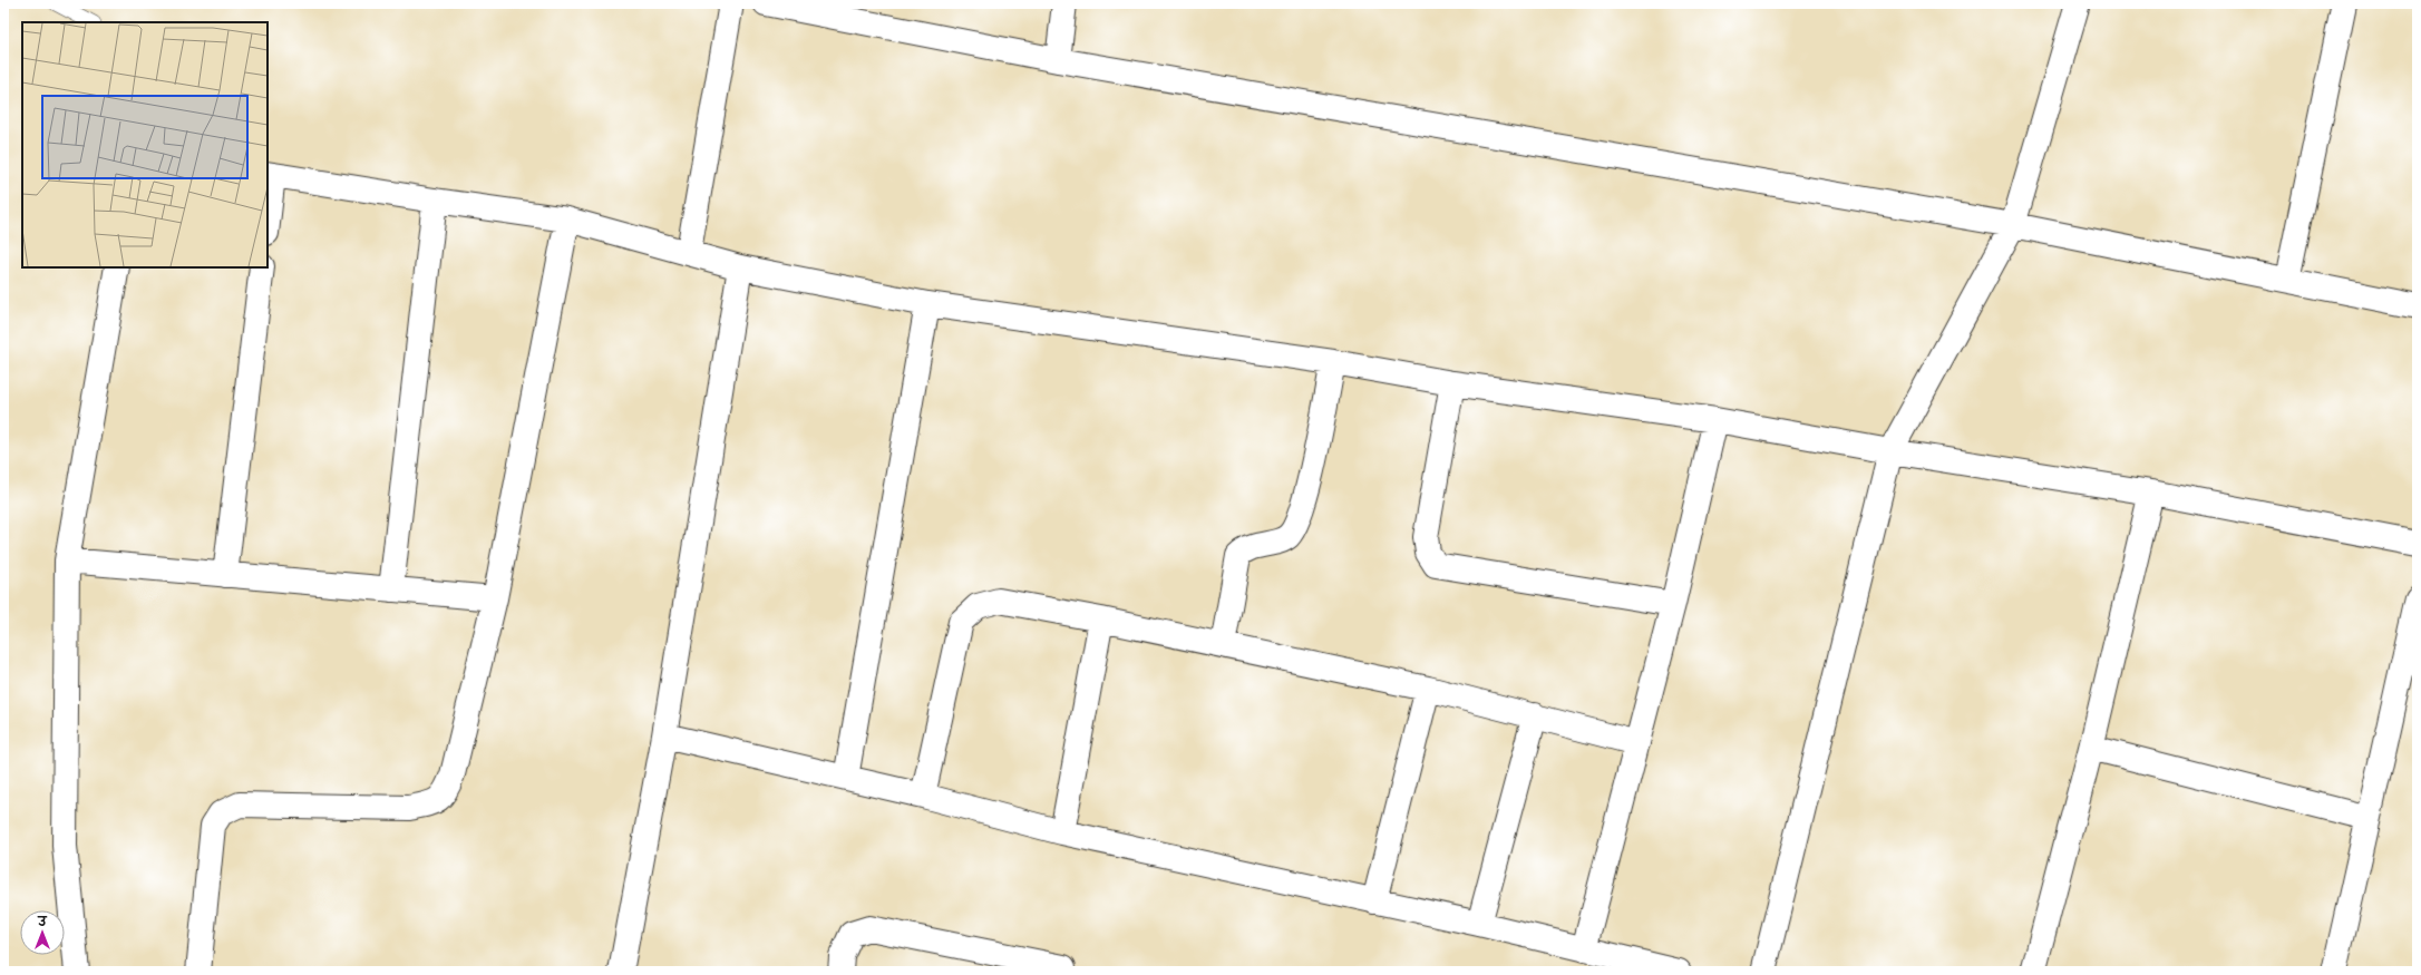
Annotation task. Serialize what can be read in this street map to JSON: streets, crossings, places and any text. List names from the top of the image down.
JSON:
{
  "north": "top"
}
